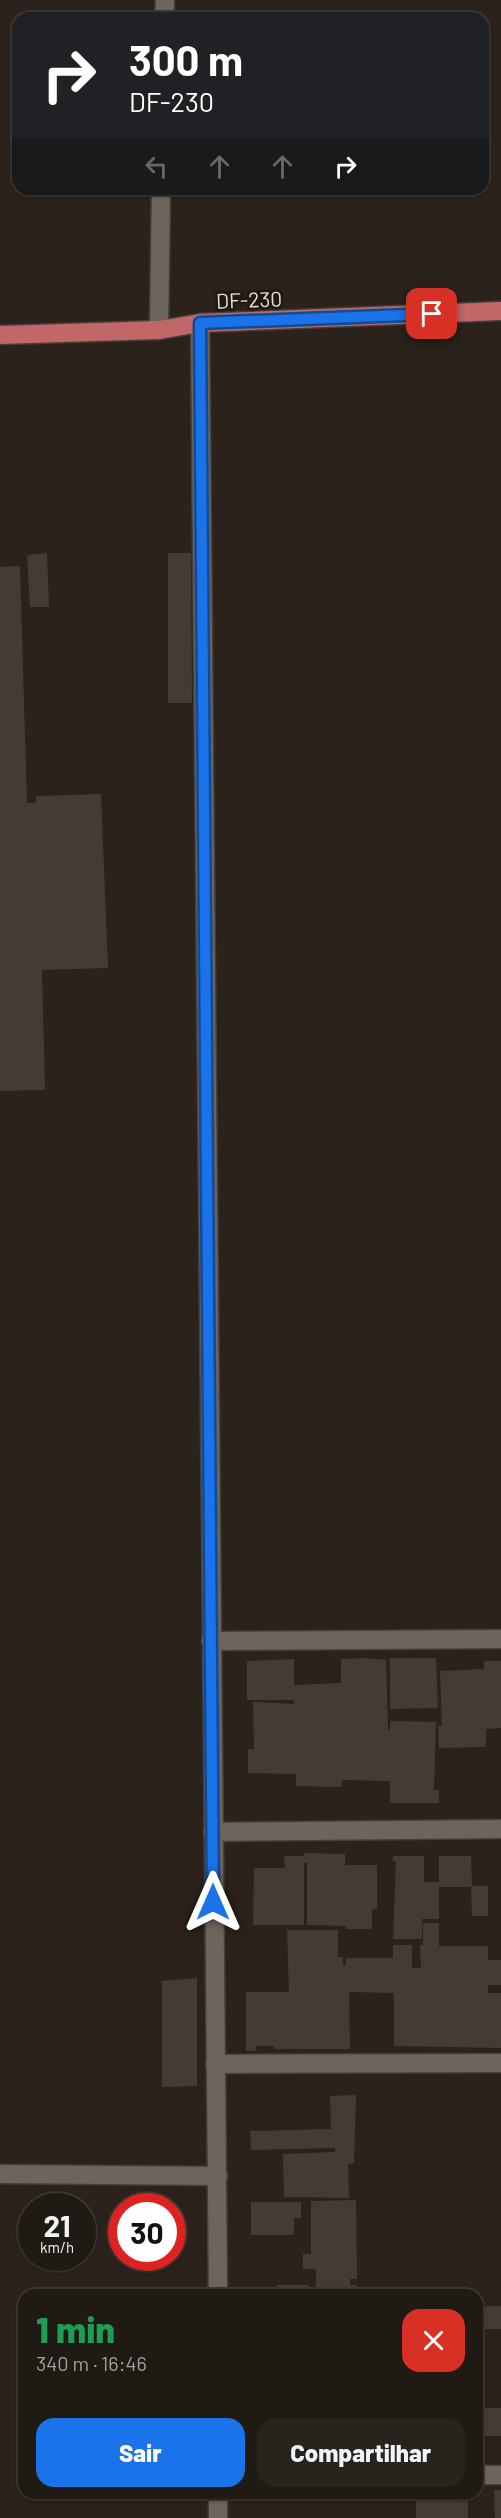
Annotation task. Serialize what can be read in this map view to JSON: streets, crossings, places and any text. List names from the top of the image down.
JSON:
{
  "streets": {
    "main road": ["DF-230"]
  },
  "page": {
    "turn": ["300 m", "DF-230"],
    "speed": "21 km/h",
    "limit": "30",
    "heading": ["1 min", "340 m · 16:46"],
    "buttons": ["Sair", "Compartilhar"]
  }
}
